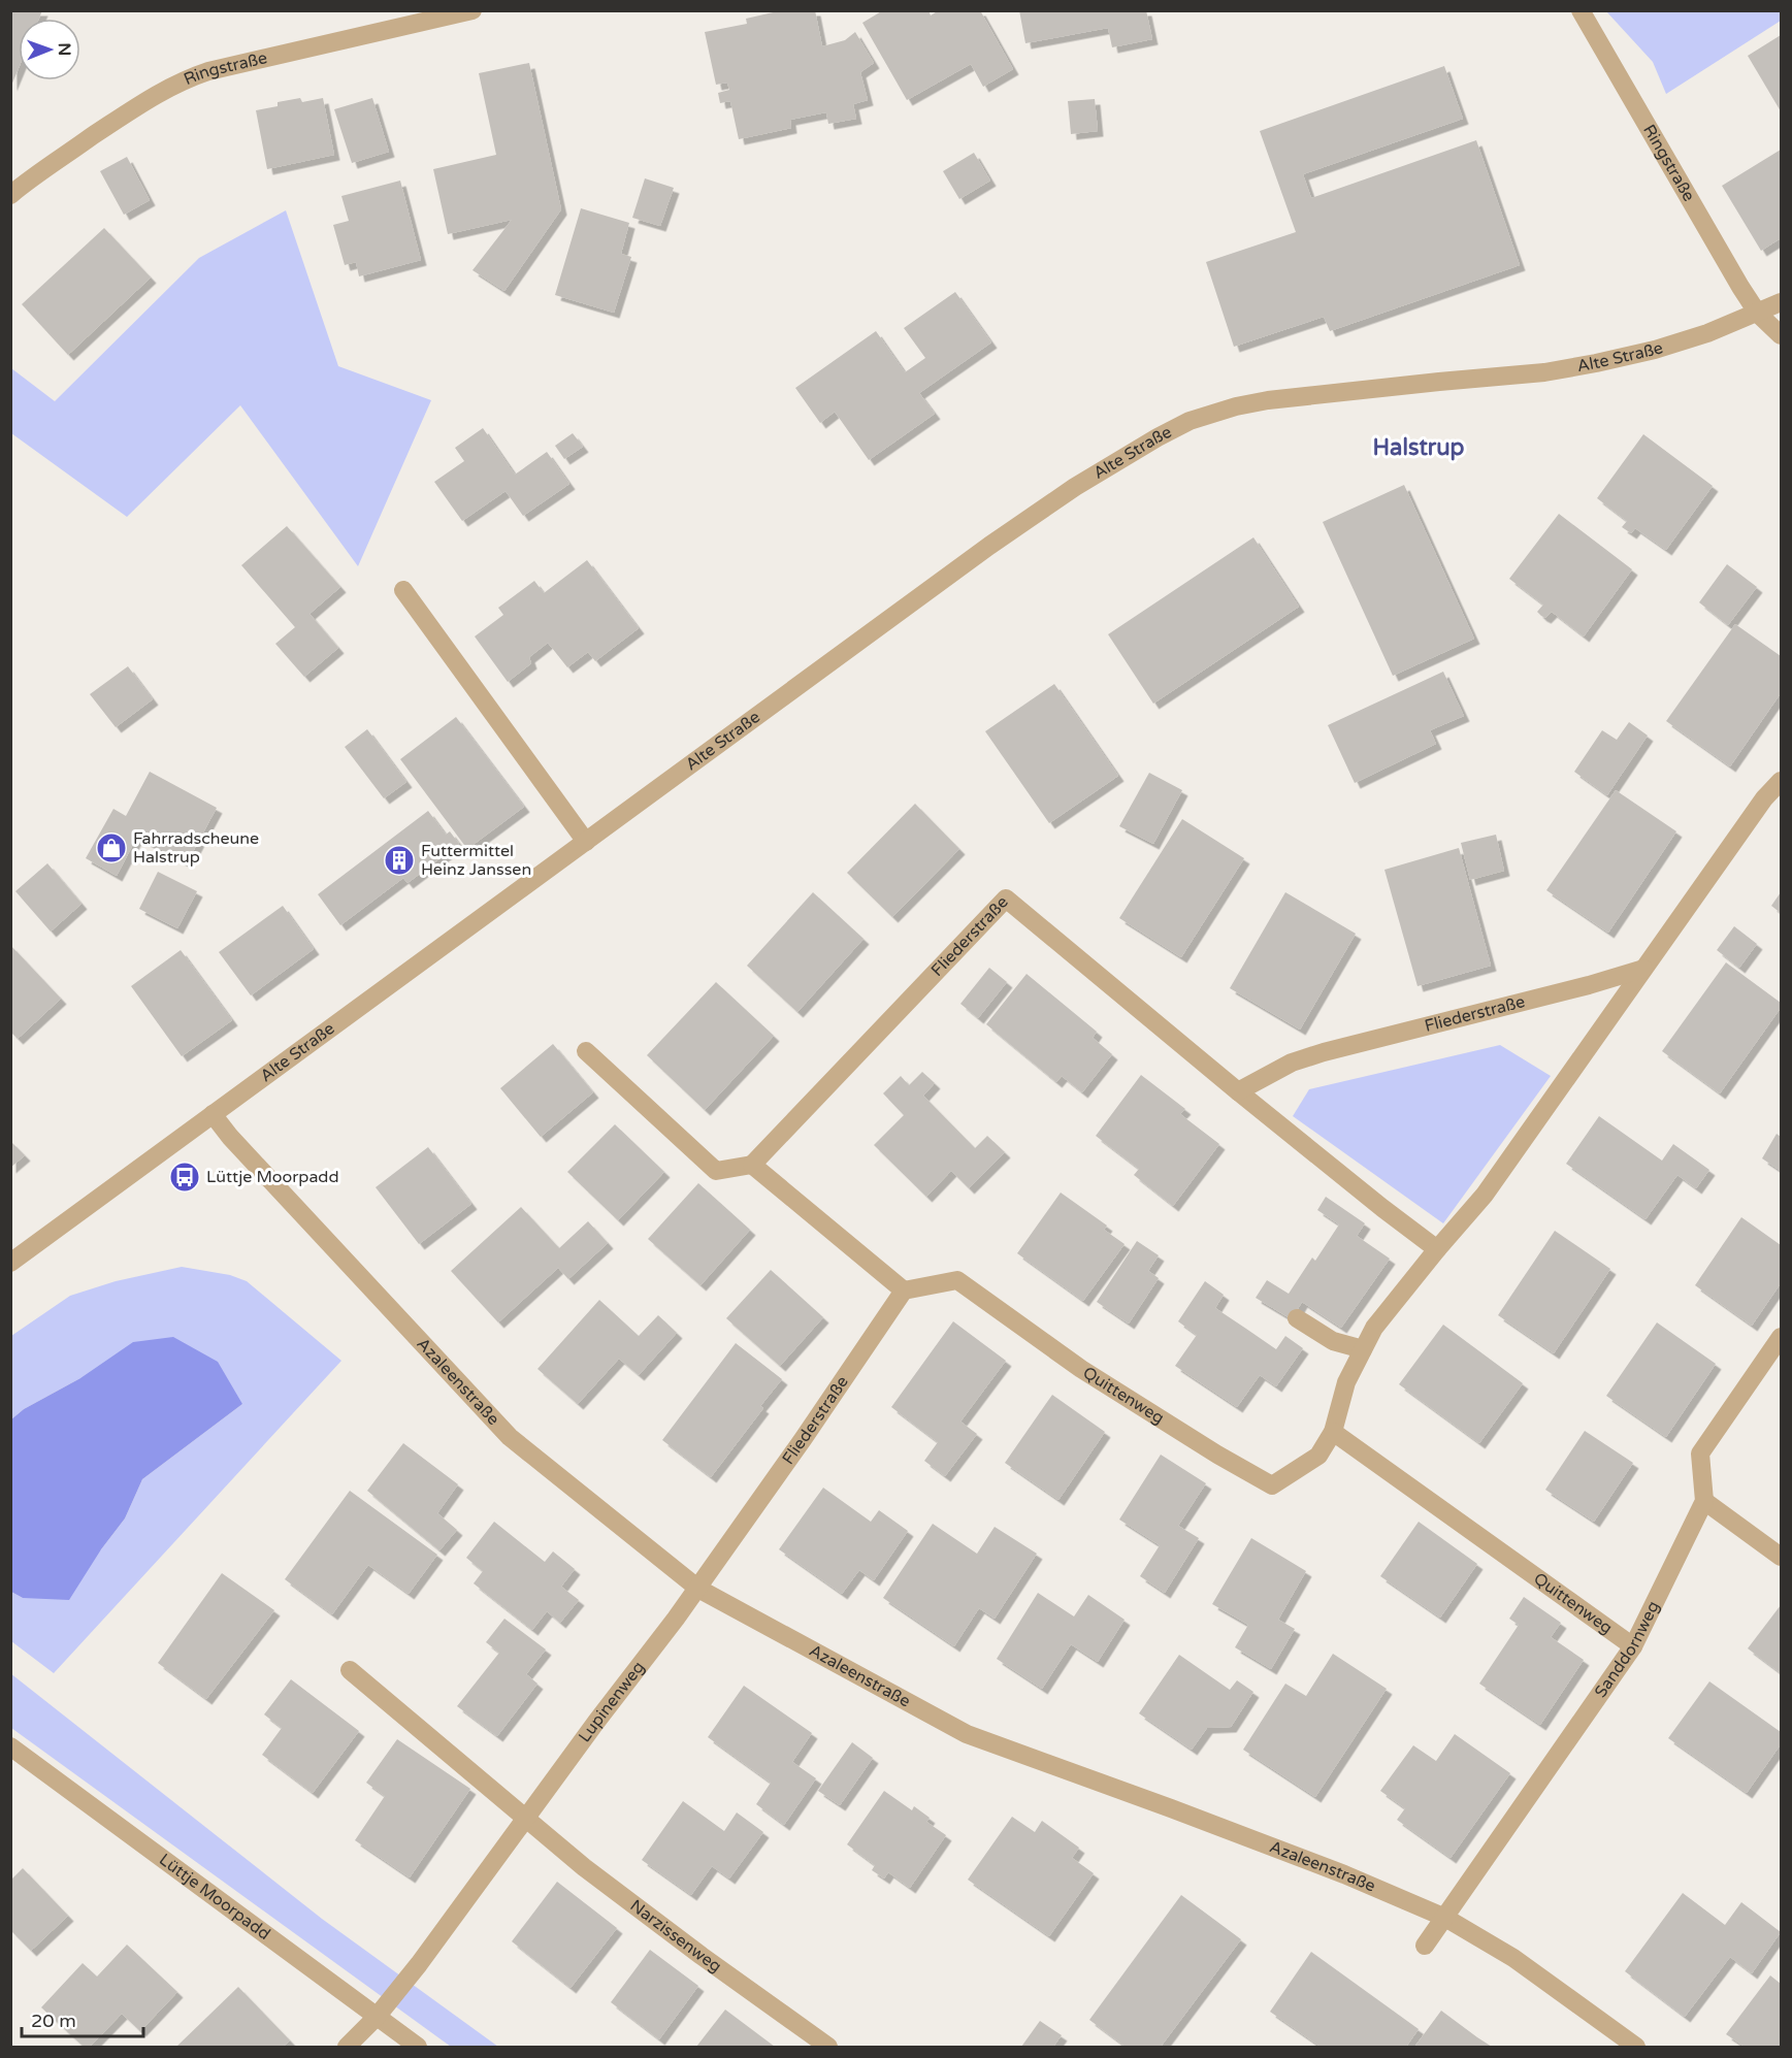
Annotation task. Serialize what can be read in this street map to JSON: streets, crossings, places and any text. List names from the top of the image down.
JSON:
{
  "streets": {
    "street": [
      "Ringstraße",
      "Alte Straße",
      "Fliederstraße",
      "Azaleenstraße",
      "Quittenweg",
      "Sanddornweg",
      "Lupinenweg",
      "Lüttje Moorpadd",
      "Narzissenweg"
    ]
  },
  "crossings": [
    ["Ringstraße", "Alte Straße"],
    ["Alte Straße", "Azaleenstraße"],
    ["Fliederstraße", "Azaleenstraße"],
    ["Fliederstraße", "Quittenweg"],
    ["Fliederstraße", "Lupinenweg"],
    ["Azaleenstraße", "Sanddornweg"],
    ["Azaleenstraße", "Lupinenweg"],
    ["Quittenweg", "Sanddornweg"],
    ["Lupinenweg", "Lüttje Moorpadd"],
    ["Lupinenweg", "Narzissenweg"]
  ],
  "districts": ["Halstrup"],
  "places": {
    "shop": ["Fahrradscheune Halstrup"],
    "building": ["Futtermittel Heinz Janssen"],
    "bus stop": ["Lüttje Moorpadd"]
  },
  "scale_bar": "20 m",
  "north": "right"
}
